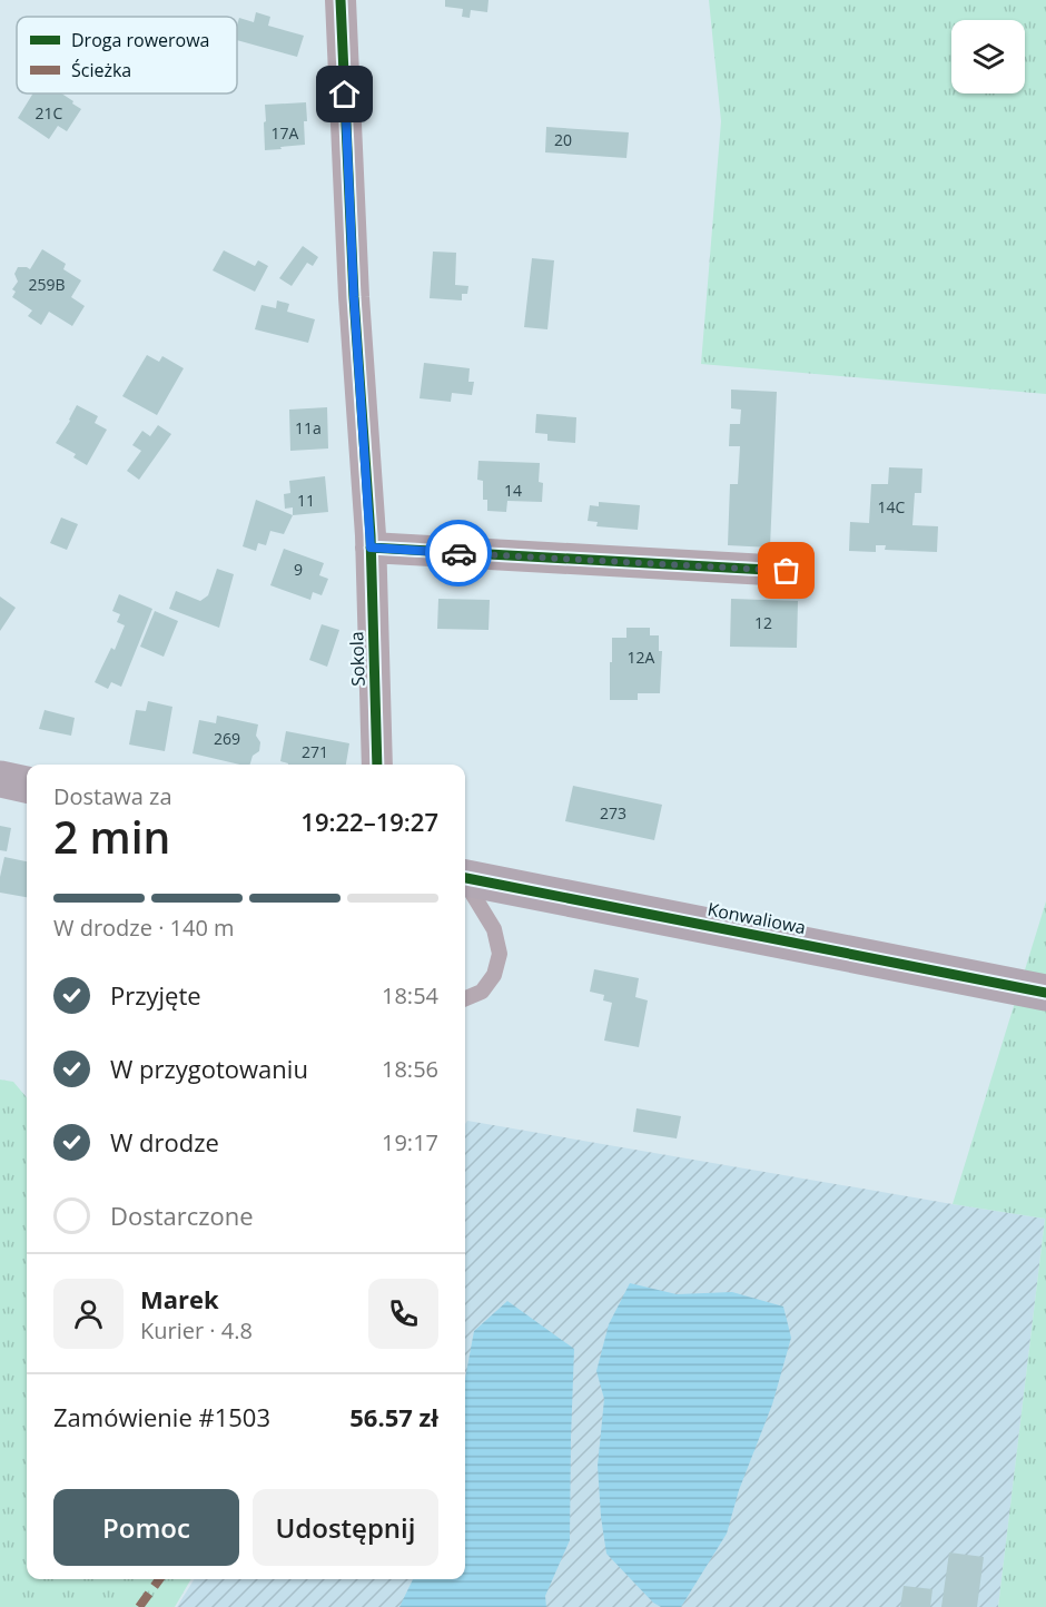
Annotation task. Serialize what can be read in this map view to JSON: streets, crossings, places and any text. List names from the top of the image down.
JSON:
{
  "streets": {
    "street": ["Sokola", "Konwaliowa"]
  },
  "house_numbers": [
    "21C",
    "17A",
    "20",
    "259B",
    "11a",
    "14",
    "11",
    "14C",
    "9",
    "12",
    "12A",
    "269",
    "271",
    "273"
  ],
  "legend": ["Droga rowerowa", "Ścieżka"],
  "page": {
    "heading": ["2 min", "Dostawa za", "19:22–19:27"],
    "panel": [
      "Marek",
      "Kurier · 4.8",
      "Zamówienie #1503",
      "56.57 zł"
    ],
    "bar": "W drodze · 140 m",
    "list": [
      ["Przyjęte", "18:54"],
      ["W przygotowaniu", "18:56"],
      ["W drodze", "19:17"],
      "Dostarczone"
    ],
    "buttons": ["Pomoc", "Udostępnij"]
  }
}
